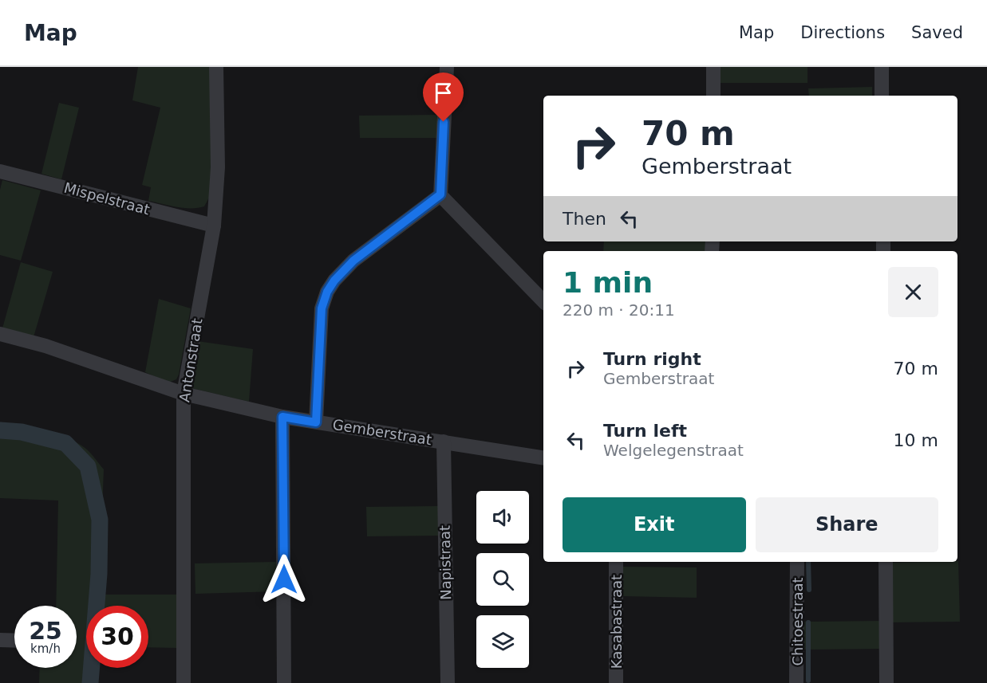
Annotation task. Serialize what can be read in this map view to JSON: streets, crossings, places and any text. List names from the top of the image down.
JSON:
{
  "streets": {
    "street": [
      "Mispelstraat",
      "Antonstraat",
      "Gemberstraat",
      "Napistraat",
      "Kasabastraat",
      "Chitoestraat"
    ]
  },
  "crossings": [
    ["Mispelstraat", "Antonstraat"],
    ["Antonstraat", "Gemberstraat"],
    ["Gemberstraat", "Napistraat"]
  ],
  "page": {
    "header": "Map",
    "nav": ["Map", "Directions", "Saved"],
    "turn": ["70 m", "Gemberstraat"],
    "then": "Then",
    "heading": ["1 min", "220 m · 20:11"],
    "list": [
      {
        "name": "Turn right",
        "note": "Gemberstraat",
        "value": "70 m"
      },
      {
        "name": "Turn left",
        "note": "Welgelegenstraat",
        "value": "10 m"
      }
    ],
    "buttons": ["Exit", "Share"],
    "speed": "25 km/h",
    "limit": "30"
  }
}
